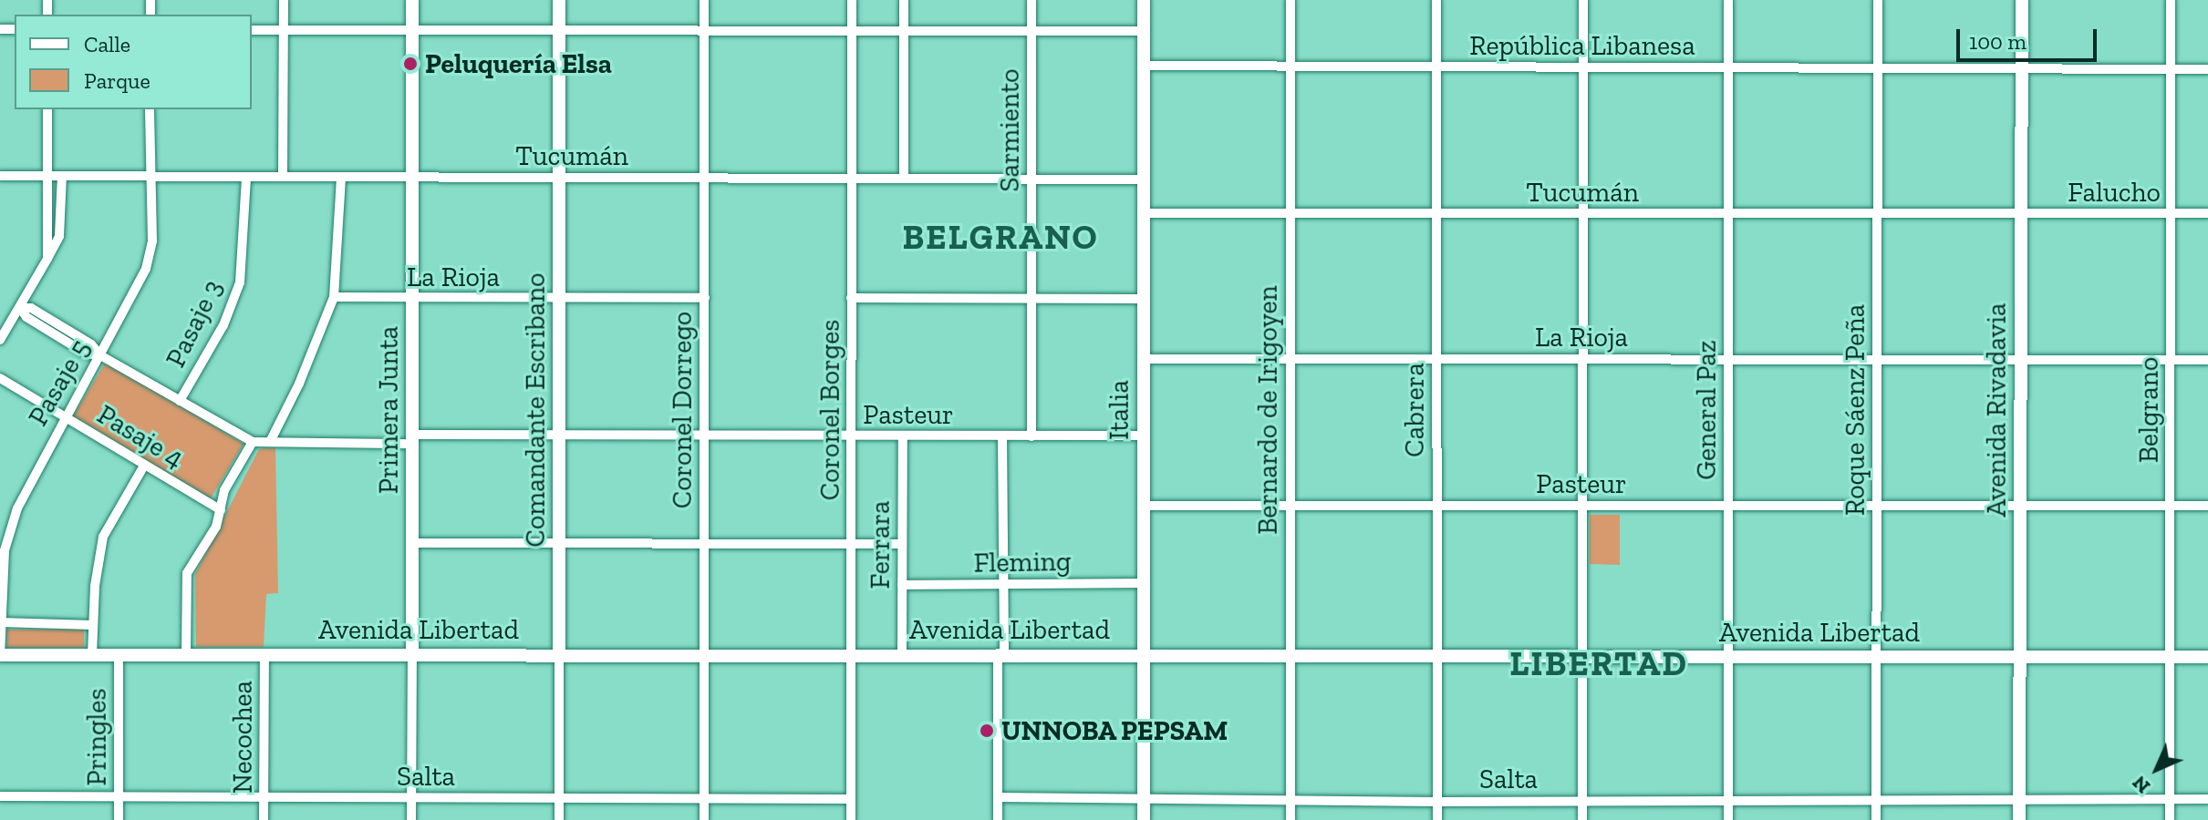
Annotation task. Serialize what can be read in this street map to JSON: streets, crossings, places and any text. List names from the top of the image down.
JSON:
{
  "streets": {
    "main road": [
      "Primera Junta",
      "Comandante Escribano",
      "Italia",
      "Avenida Rivadavia",
      "Avenida Libertad"
    ],
    "street": [
      "República Libanesa",
      "Sarmiento",
      "Tucumán",
      "Falucho",
      "La Rioja",
      "Pasaje 3",
      "Pasaje 5",
      "Coronel Dorrego",
      "Coronel Borges",
      "Bernardo de Irigoyen",
      "Cabrera",
      "General Paz",
      "Roque Sáenz Peña",
      "Belgrano",
      "Pasteur",
      "Pasaje 4",
      "Ferrara",
      "Fleming",
      "Pringles",
      "Necochea",
      "Salta"
    ]
  },
  "crossings": [
    ["República Libanesa", "Italia"],
    ["República Libanesa", "Bernardo de Irigoyen"],
    ["República Libanesa", "Cabrera"],
    ["República Libanesa", "General Paz"],
    ["República Libanesa", "Roque Sáenz Peña"],
    ["República Libanesa", "Avenida Rivadavia"],
    ["República Libanesa", "Belgrano"],
    ["Sarmiento", "Tucumán"],
    ["Sarmiento", "Pasteur"],
    ["Tucumán", "Falucho"],
    ["Tucumán", "Pasaje 3"],
    ["Tucumán", "Pasaje 5"],
    ["Tucumán", "Primera Junta"],
    ["Tucumán", "Comandante Escribano"],
    ["Tucumán", "Coronel Dorrego"],
    ["Tucumán", "Coronel Borges"],
    ["Tucumán", "Italia"],
    ["Tucumán", "Bernardo de Irigoyen"],
    ["Tucumán", "Cabrera"],
    ["Tucumán", "General Paz"],
    ["Tucumán", "Roque Sáenz Peña"],
    ["Tucumán", "Avenida Rivadavia"],
    ["Falucho", "Avenida Rivadavia"],
    ["Falucho", "Belgrano"],
    ["La Rioja", "Primera Junta"],
    ["La Rioja", "Comandante Escribano"],
    ["La Rioja", "Coronel Dorrego"],
    ["La Rioja", "Italia"],
    ["La Rioja", "Bernardo de Irigoyen"],
    ["La Rioja", "Cabrera"],
    ["La Rioja", "General Paz"],
    ["La Rioja", "Roque Sáenz Peña"],
    ["La Rioja", "Avenida Rivadavia"],
    ["La Rioja", "Belgrano"],
    ["Pasaje 5", "Pasaje 4"],
    ["Pasaje 5", "Avenida Libertad"],
    ["Primera Junta", "Pasteur"],
    ["Primera Junta", "Avenida Libertad"],
    ["Primera Junta", "Salta"],
    ["Comandante Escribano", "Pasteur"],
    ["Comandante Escribano", "Avenida Libertad"],
    ["Comandante Escribano", "Salta"],
    ["Coronel Dorrego", "Pasteur"],
    ["Coronel Dorrego", "Avenida Libertad"],
    ["Coronel Dorrego", "Salta"],
    ["Coronel Borges", "Pasteur"],
    ["Coronel Borges", "Avenida Libertad"],
    ["Coronel Borges", "Salta"],
    ["Italia", "Pasteur"],
    ["Italia", "Fleming"],
    ["Italia", "Avenida Libertad"],
    ["Italia", "Salta"],
    ["Bernardo de Irigoyen", "Pasteur"],
    ["Bernardo de Irigoyen", "Avenida Libertad"],
    ["Bernardo de Irigoyen", "Salta"],
    ["Cabrera", "Pasteur"],
    ["Cabrera", "Avenida Libertad"],
    ["Cabrera", "Salta"],
    ["General Paz", "Pasteur"],
    ["General Paz", "Avenida Libertad"],
    ["General Paz", "Salta"],
    ["Roque Sáenz Peña", "Pasteur"],
    ["Roque Sáenz Peña", "Avenida Libertad"],
    ["Roque Sáenz Peña", "Salta"],
    ["Avenida Rivadavia", "Pasteur"],
    ["Avenida Rivadavia", "Avenida Libertad"],
    ["Avenida Rivadavia", "Salta"],
    ["Belgrano", "Pasteur"],
    ["Belgrano", "Avenida Libertad"],
    ["Belgrano", "Salta"],
    ["Pasteur", "Ferrara"],
    ["Ferrara", "Fleming"],
    ["Ferrara", "Avenida Libertad"],
    ["Avenida Libertad", "Pringles"],
    ["Avenida Libertad", "Necochea"],
    ["Pringles", "Salta"],
    ["Necochea", "Salta"]
  ],
  "districts": ["BELGRANO", "LIBERTAD"],
  "places": ["Peluquería Elsa", "UNNOBA PEPSAM"],
  "legend": ["Calle", "Parque"],
  "scale_bar": "100 m",
  "north": "bottom left"
}
